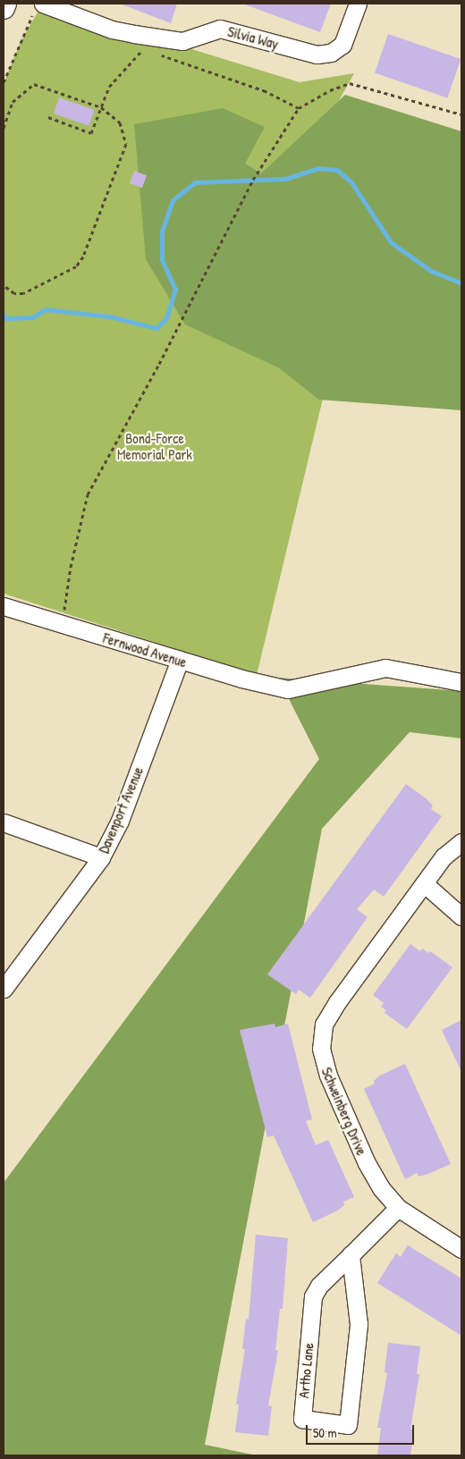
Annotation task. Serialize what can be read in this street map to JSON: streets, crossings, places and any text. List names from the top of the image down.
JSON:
{
  "streets": {
    "street": [
      "Silvia Way",
      "Fernwood Avenue",
      "Davenport Avenue",
      "Schweinberg Drive",
      "Artho Lane"
    ]
  },
  "crossings": [
    ["Fernwood Avenue", "Davenport Avenue"],
    ["Schweinberg Drive", "Artho Lane"]
  ],
  "parks": ["Bond-Force Memorial Park"],
  "scale_bar": "50 m"
}
